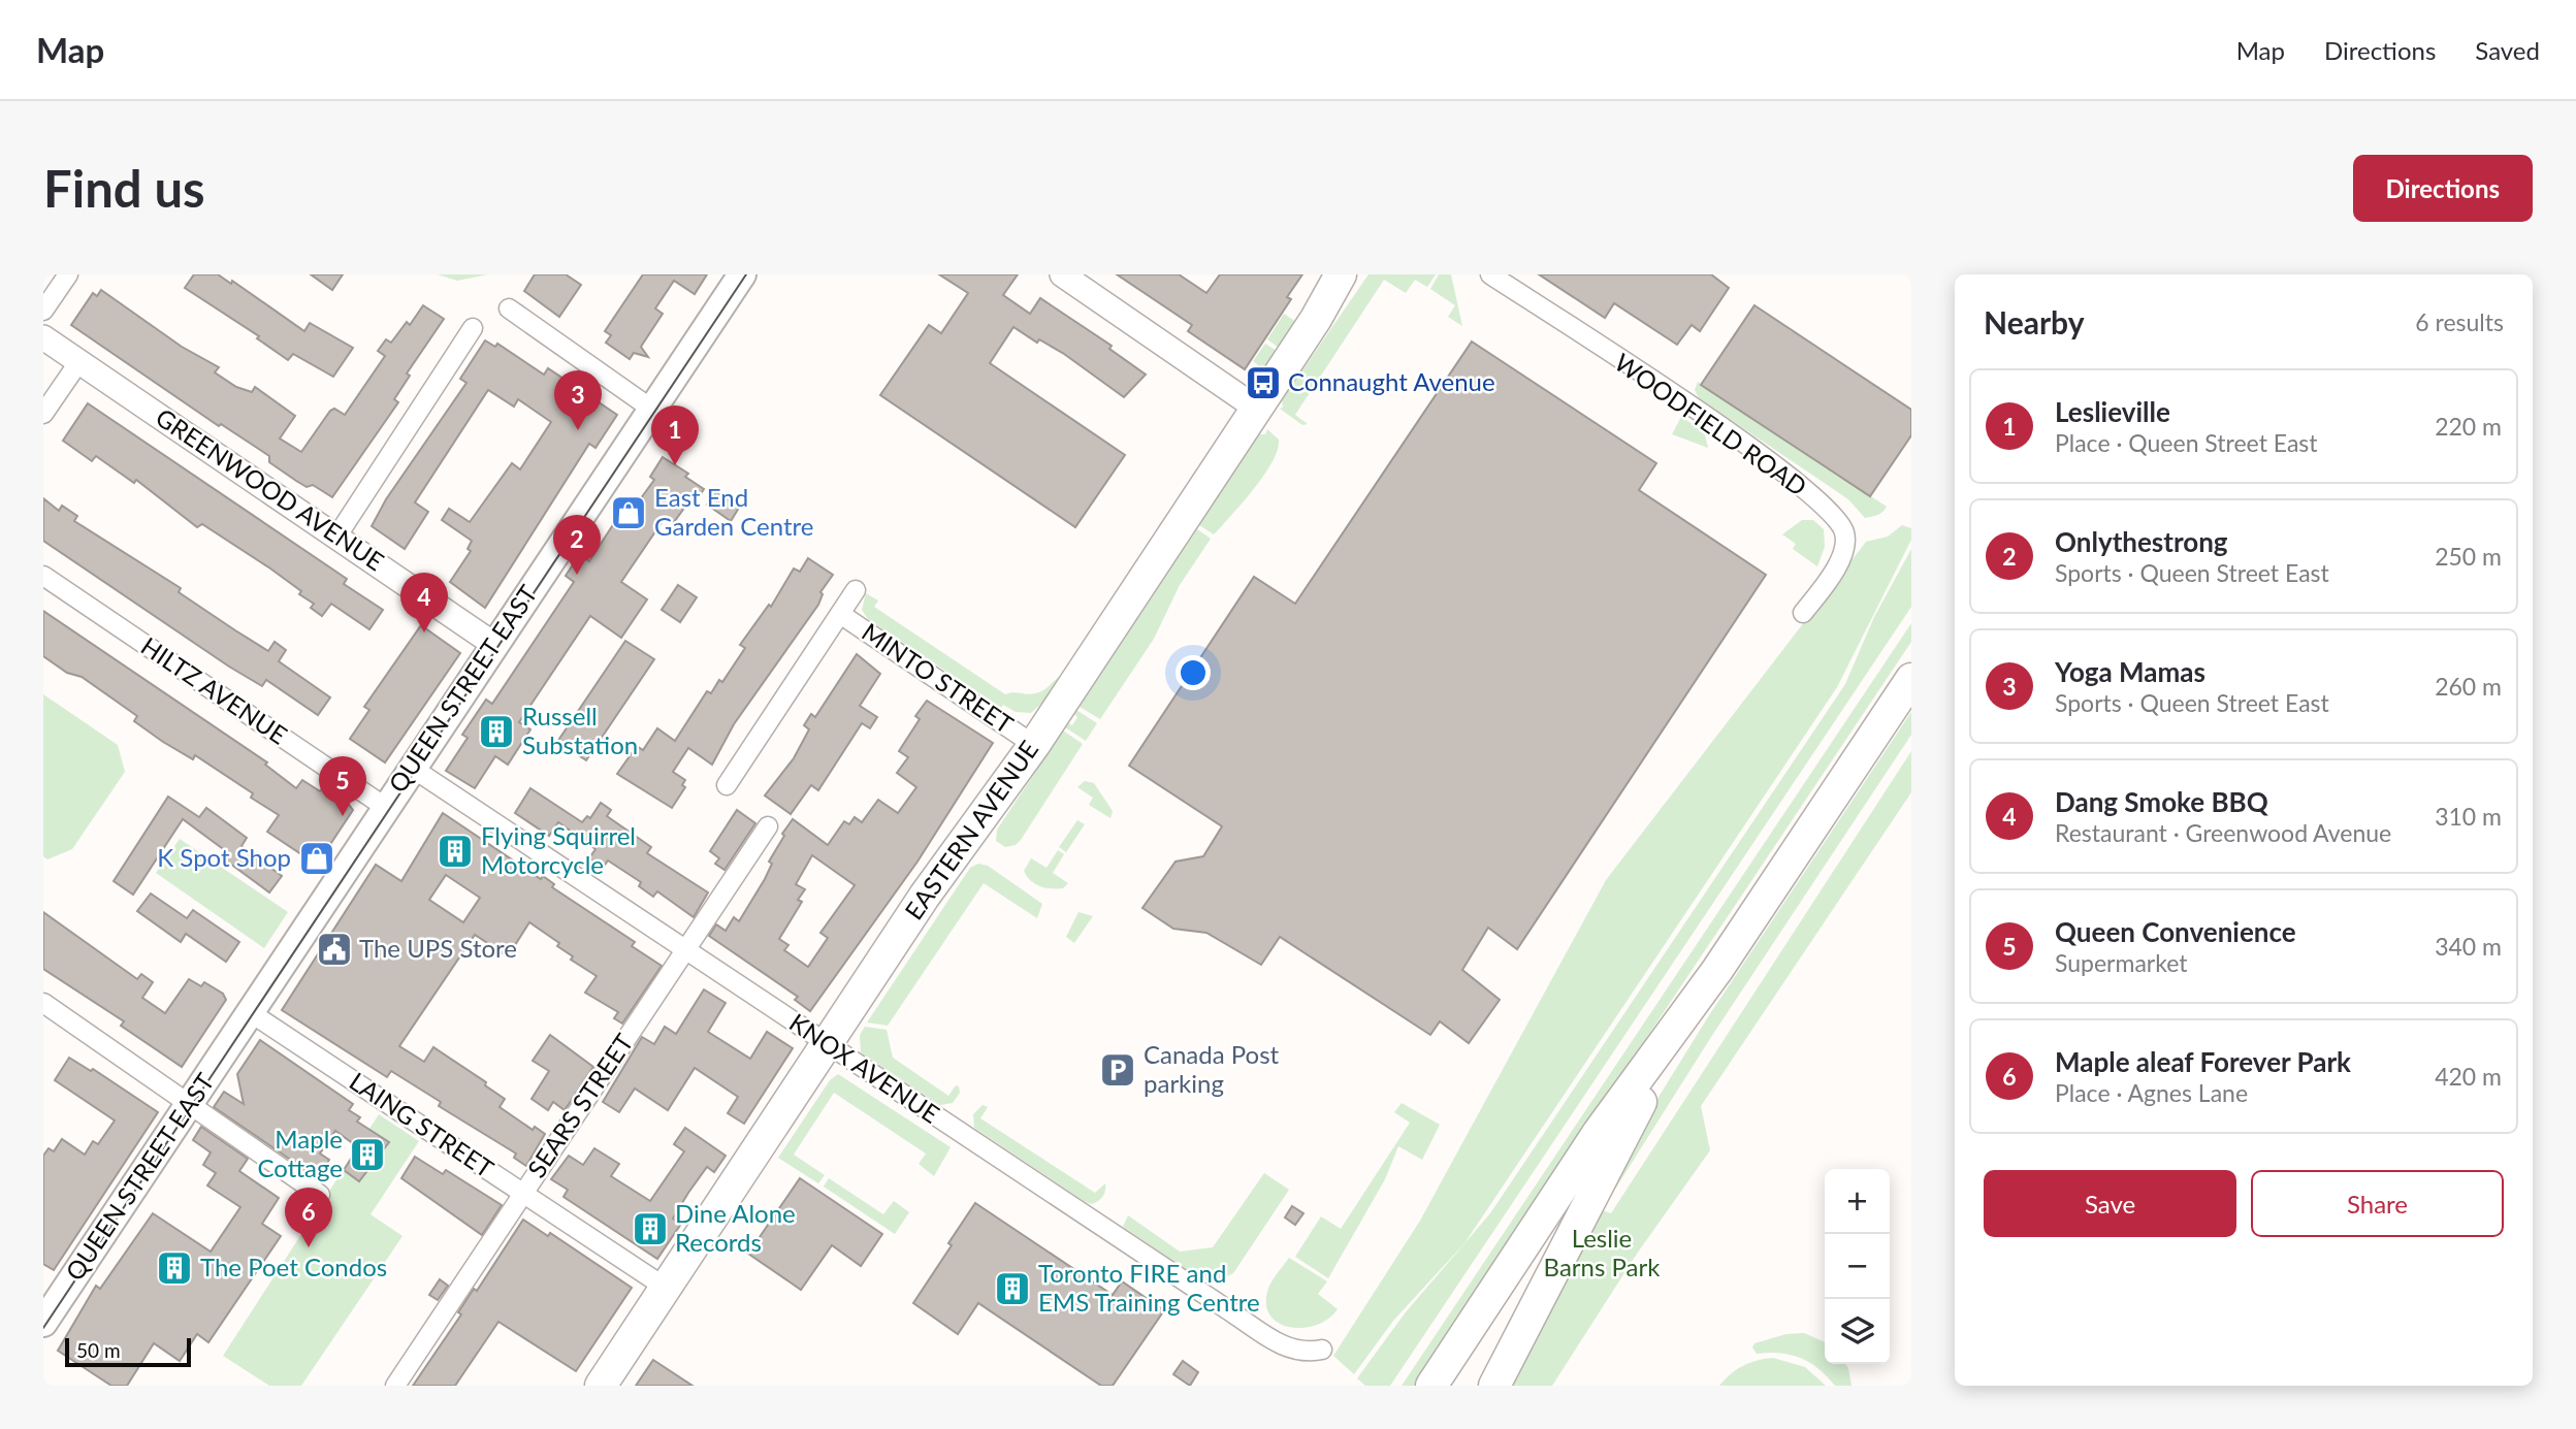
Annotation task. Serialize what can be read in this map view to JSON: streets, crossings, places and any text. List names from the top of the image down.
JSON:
{
  "streets": {
    "main road": ["QUEEN STREET EAST", "EASTERN AVENUE"],
    "street": [
      "WOODFIELD ROAD",
      "GREENWOOD AVENUE",
      "MINTO STREET",
      "HILTZ AVENUE",
      "KNOX AVENUE",
      "SEARS STREET",
      "LAING STREET"
    ]
  },
  "crossings": [
    ["GREENWOOD AVENUE", "QUEEN STREET EAST"],
    ["MINTO STREET", "EASTERN AVENUE"],
    ["QUEEN STREET EAST", "HILTZ AVENUE"],
    ["QUEEN STREET EAST", "KNOX AVENUE"],
    ["QUEEN STREET EAST", "LAING STREET"],
    ["EASTERN AVENUE", "KNOX AVENUE"],
    ["EASTERN AVENUE", "LAING STREET"],
    ["KNOX AVENUE", "SEARS STREET"],
    ["SEARS STREET", "LAING STREET"]
  ],
  "parks": ["Leslie Barns Park"],
  "places": {
    "bus stop": ["Connaught Avenue"],
    "shop": ["East End Garden Centre", "K Spot Shop"],
    "building": [
      "Russell Substation",
      "Flying Squirrel Motorcycle",
      "Maple Cottage",
      "Dine Alone Records",
      "The Poet Condos",
      "Toronto FIRE and EMS Training Centre"
    ],
    "public building": ["The UPS Store"],
    "parking": ["Canada Post parking"]
  },
  "scale_bar": "50 m",
  "page": {
    "header": "Map",
    "nav": ["Map", "Directions", "Saved"],
    "buttons": [
      "Directions",
      ["Save", "Share"]
    ],
    "title": "Find us",
    "heading": ["Nearby", "6 results"],
    "list": [
      {
        "mark": "1",
        "name": "Leslieville",
        "note": "Place · Queen Street East",
        "value": "220 m"
      },
      {
        "mark": "2",
        "name": "Onlythestrong",
        "note": "Sports · Queen Street East",
        "value": "250 m"
      },
      {
        "mark": "3",
        "name": "Yoga Mamas",
        "note": "Sports · Queen Street East",
        "value": "260 m"
      },
      {
        "mark": "4",
        "name": "Dang Smoke BBQ",
        "note": "Restaurant · Greenwood Avenue",
        "value": "310 m"
      },
      {
        "mark": "5",
        "name": "Queen Convenience",
        "note": "Supermarket",
        "value": "340 m"
      },
      {
        "mark": "6",
        "name": "Maple aleaf Forever Park",
        "note": "Place · Agnes Lane",
        "value": "420 m"
      }
    ],
    "pins": [
      "3",
      "1",
      "2",
      "4",
      "5",
      "6"
    ],
    "map_buttons": ["+", "−"],
    "scale": "50 m"
  }
}
